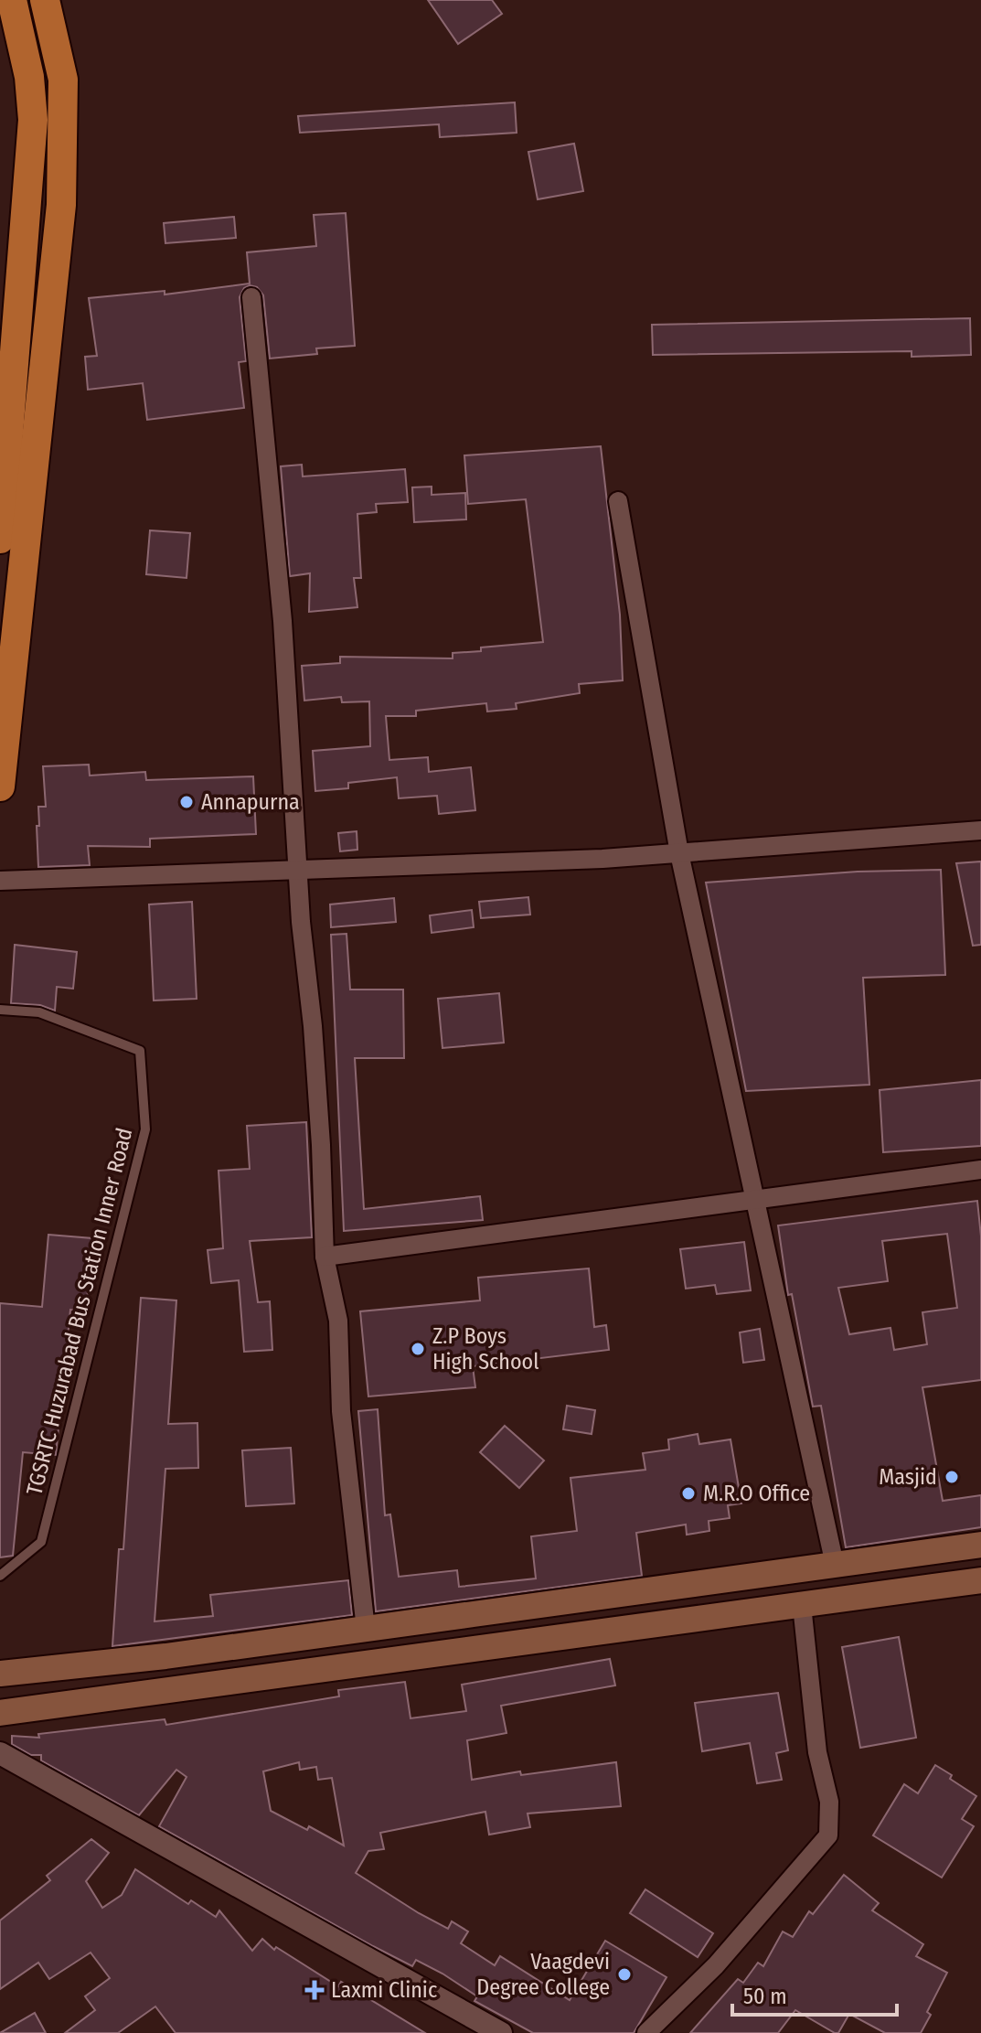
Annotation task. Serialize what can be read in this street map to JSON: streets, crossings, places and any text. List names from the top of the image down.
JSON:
{
  "streets": {
    "lane": ["TGSRTC Huzurabad Bus Station Inner Road"]
  },
  "places": {
    "other": [
      "Annapurna",
      "Z.P Boys High School",
      "Masjid",
      "M.R.O Office",
      "Vaagdevi Degree College"
    ],
    "health": ["Laxmi Clinic"]
  },
  "scale_bar": "50 m"
}
